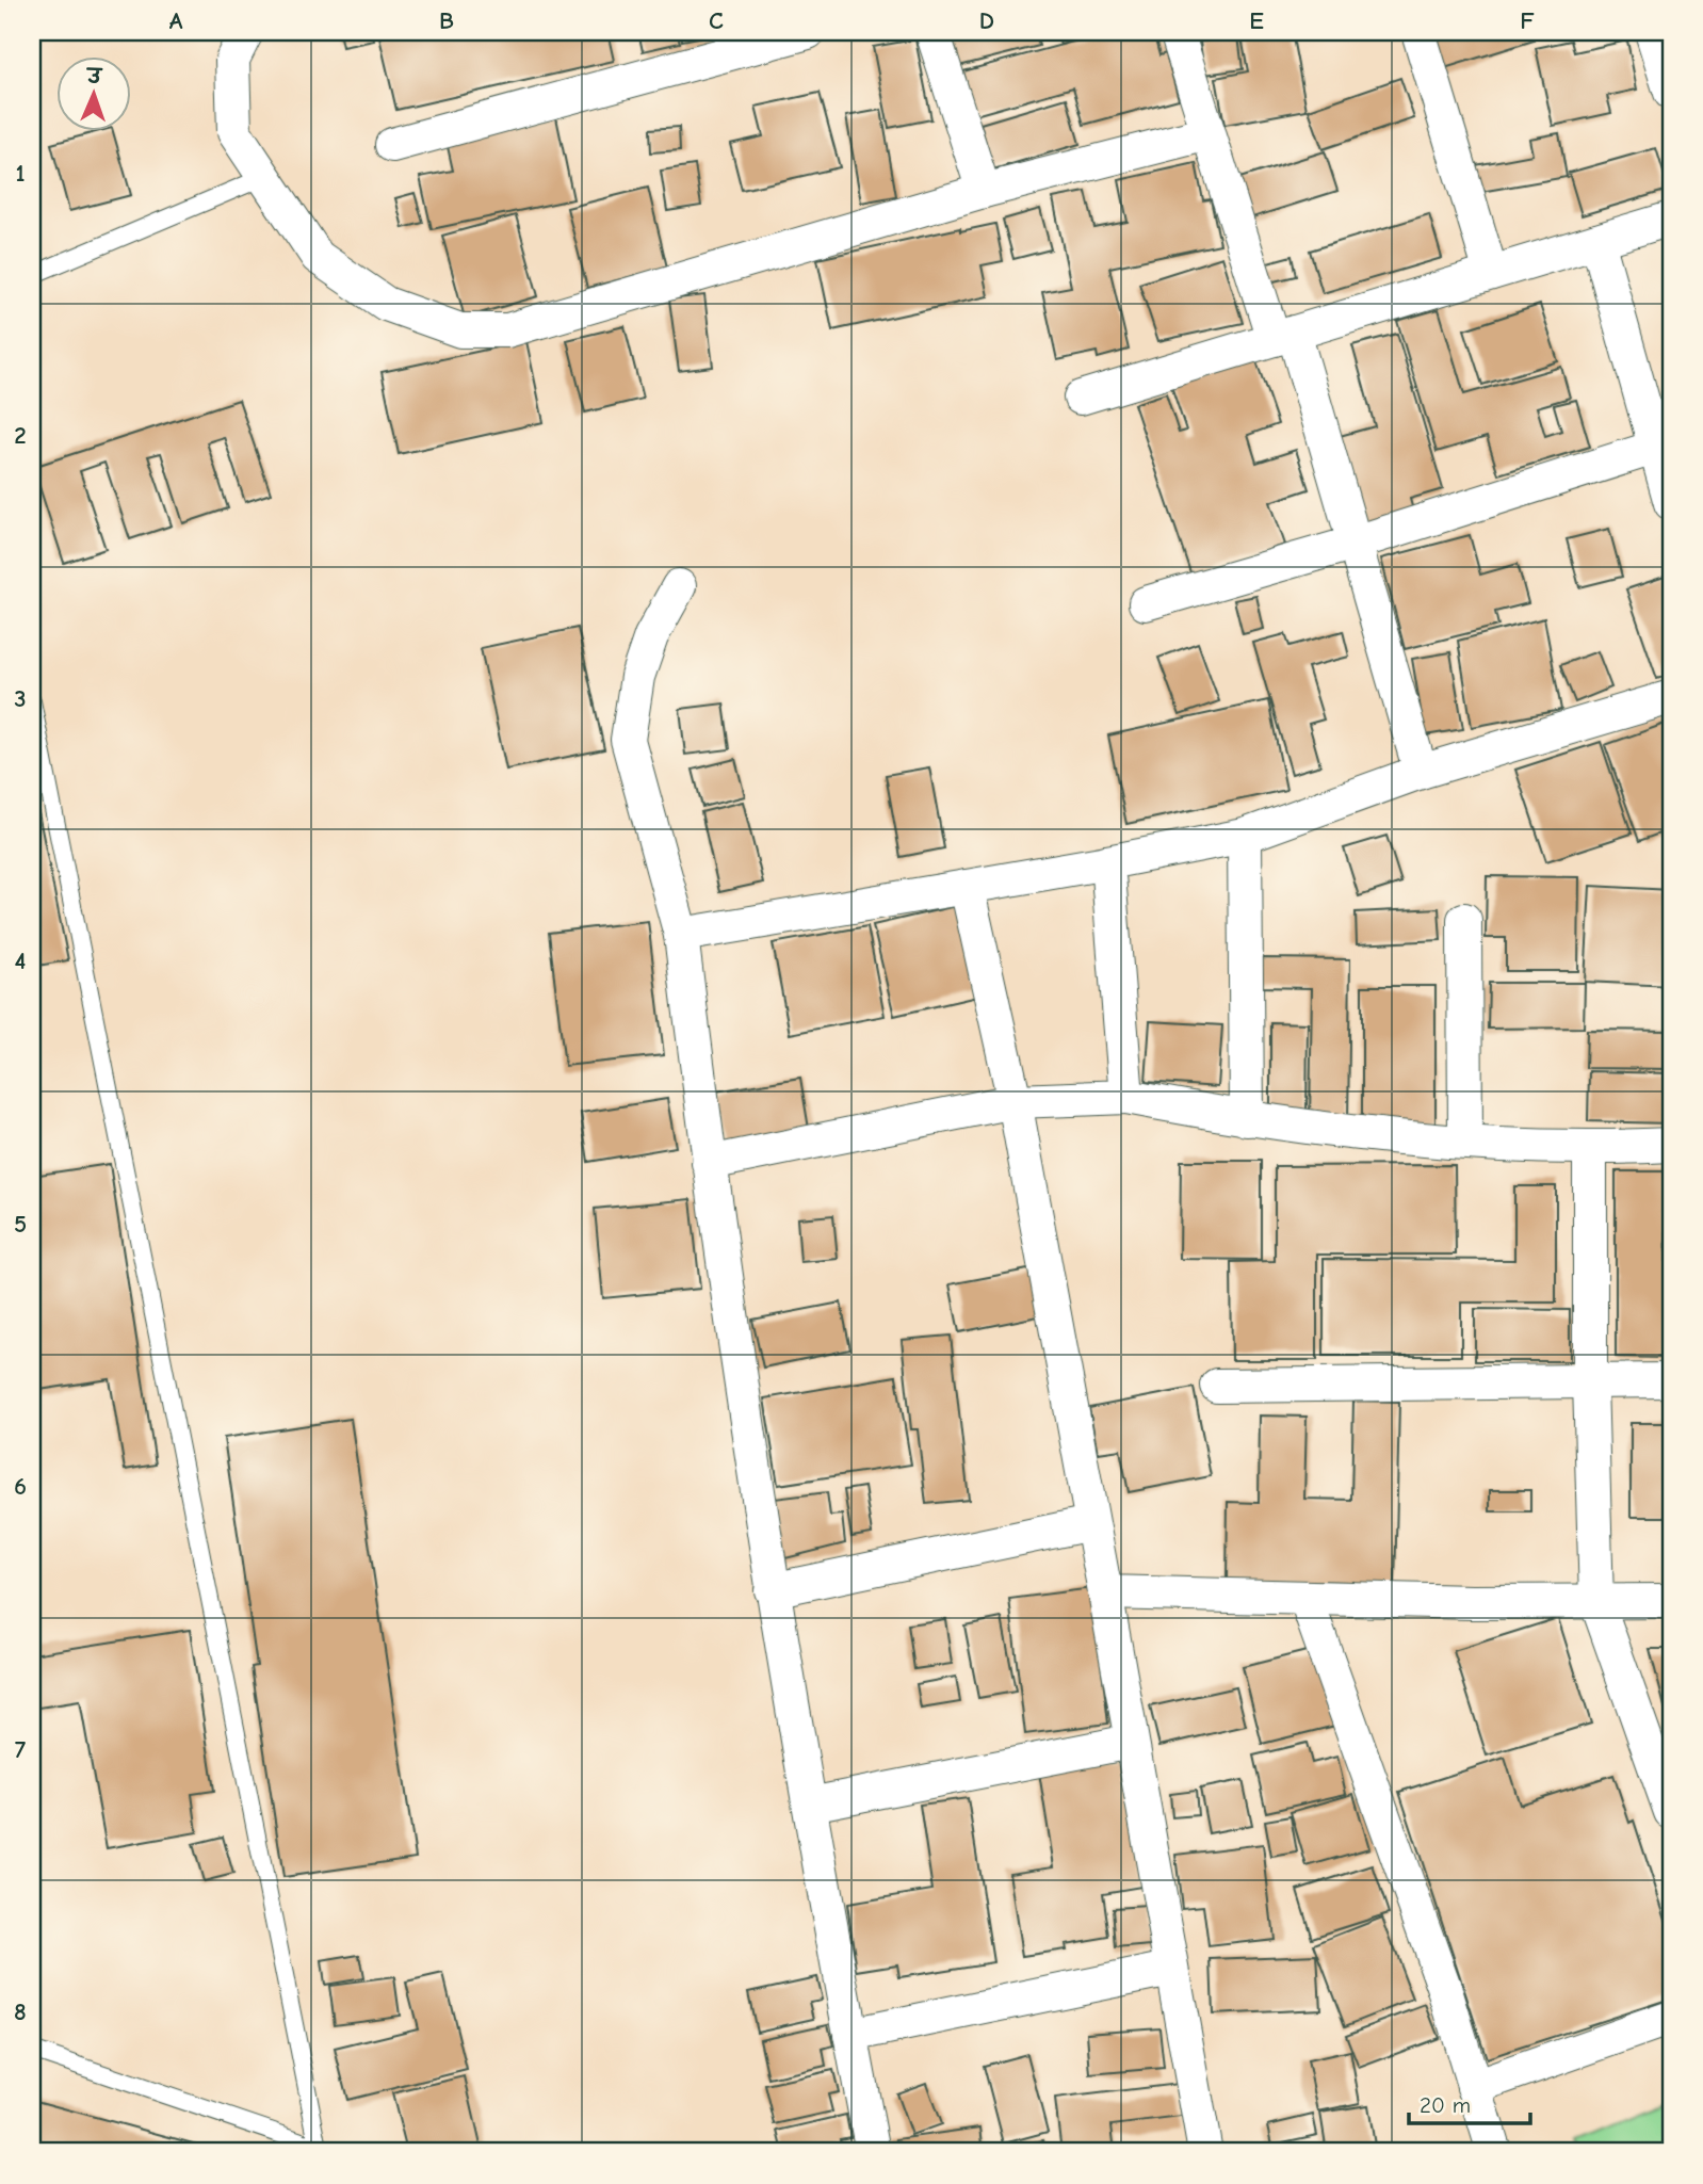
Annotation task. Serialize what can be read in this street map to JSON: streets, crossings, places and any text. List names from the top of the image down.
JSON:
{
  "scale_bar": "20 m",
  "north": "top",
  "grid": {
    "columns": [
      "A",
      "B",
      "C",
      "D",
      "E",
      "F"
    ],
    "rows": [
      "1",
      "2",
      "3",
      "4",
      "5",
      "6",
      "7",
      "8"
    ]
  }
}
